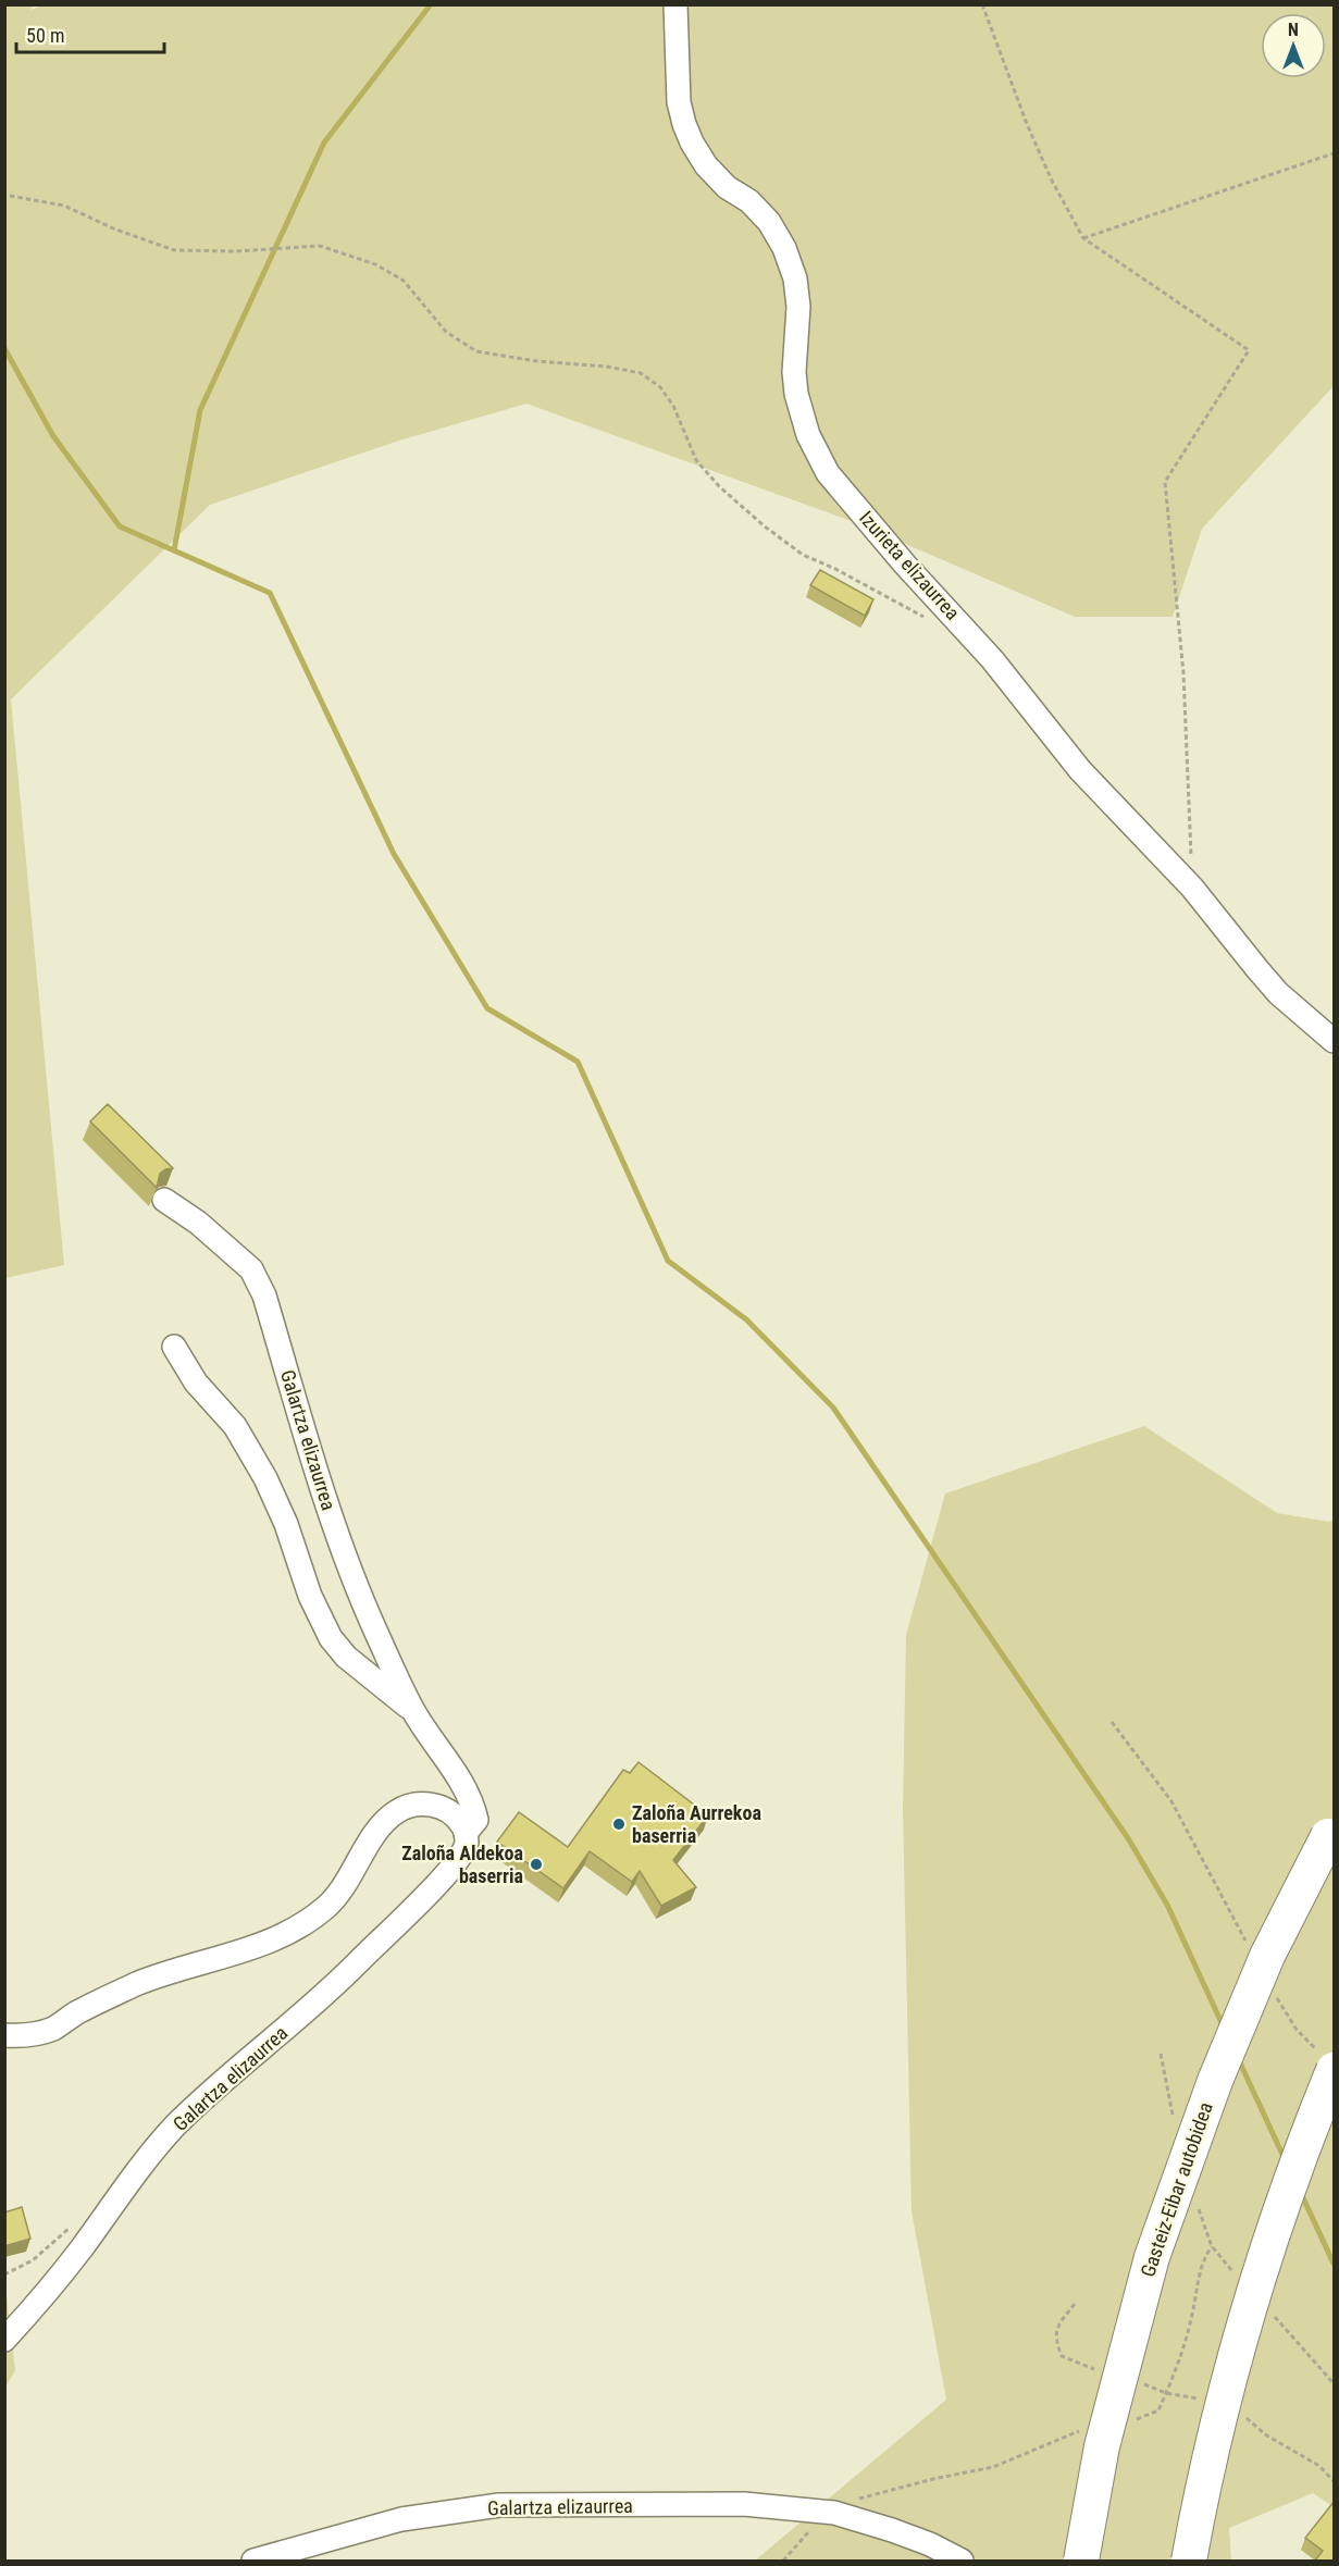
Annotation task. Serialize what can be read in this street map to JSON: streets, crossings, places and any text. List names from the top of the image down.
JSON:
{
  "streets": {
    "highway": ["Gasteiz-Eibar autobidea"],
    "street": ["Izurieta elizaurrea", "Galartza elizaurrea"]
  },
  "places": ["Zaloña Aurrekoa baserria", "Zaloña Aldekoa baserria"],
  "scale_bar": "50 m",
  "north": "top"
}
